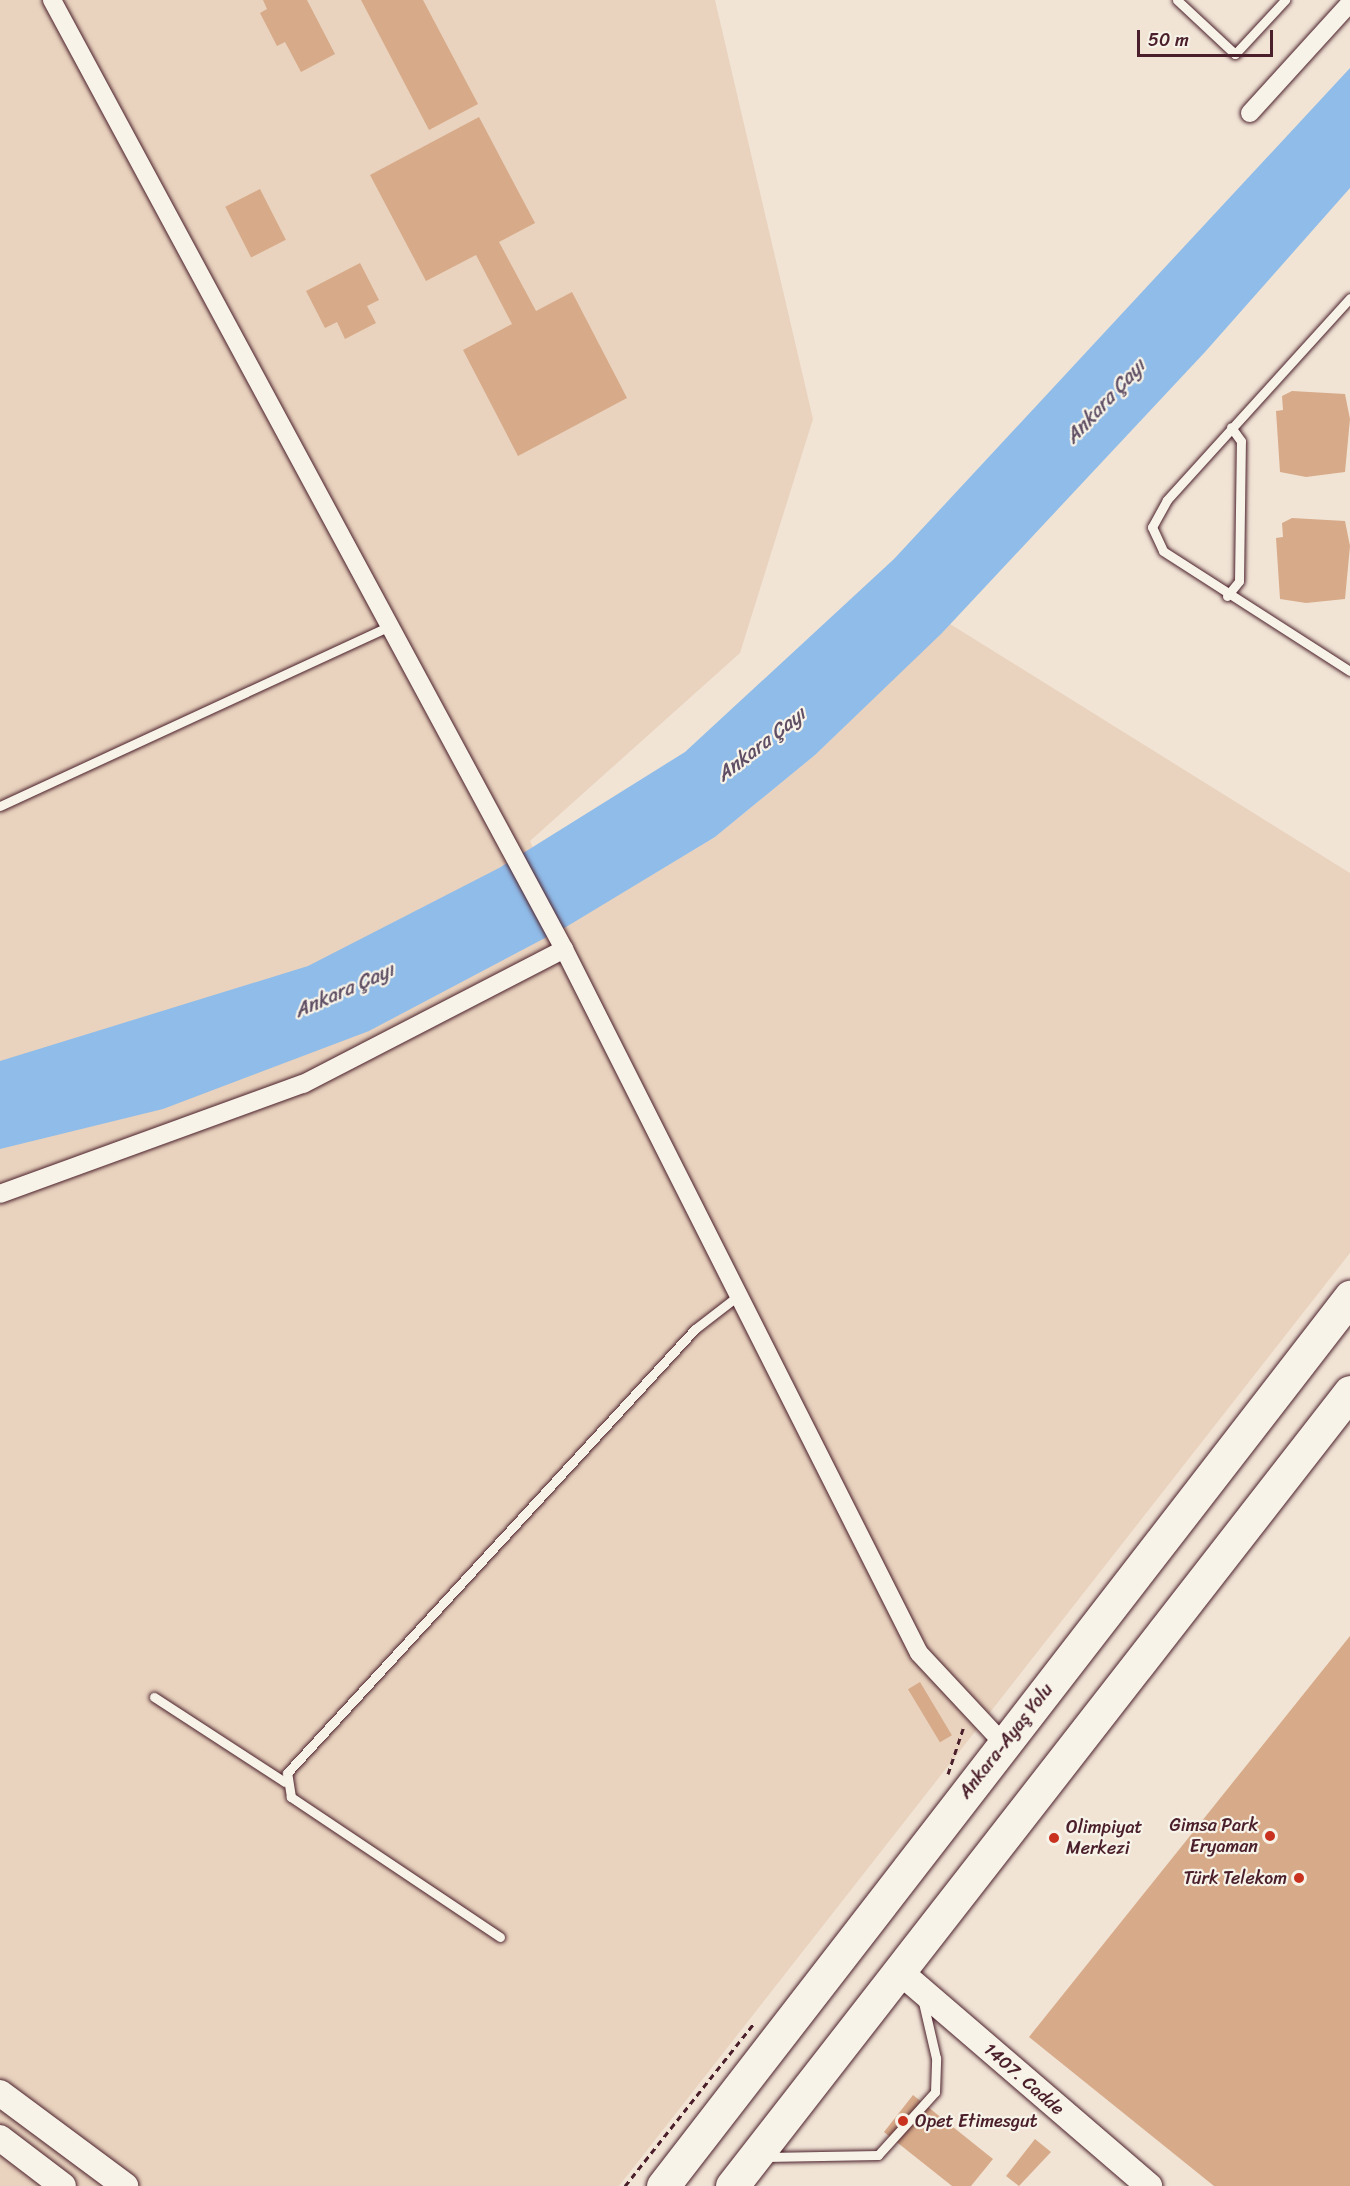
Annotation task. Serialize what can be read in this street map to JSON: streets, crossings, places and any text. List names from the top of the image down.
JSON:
{
  "streets": {
    "highway": ["Ankara-Ayaş Yolu"],
    "street": ["1407. Cadde"]
  },
  "water": ["Ankara Çayı"],
  "places": [
    "Gimsa Park Eryaman",
    "Olimpiyat Merkezi",
    "Türk Telekom",
    "Opet Etimesgut"
  ],
  "scale_bar": "50 m"
}
